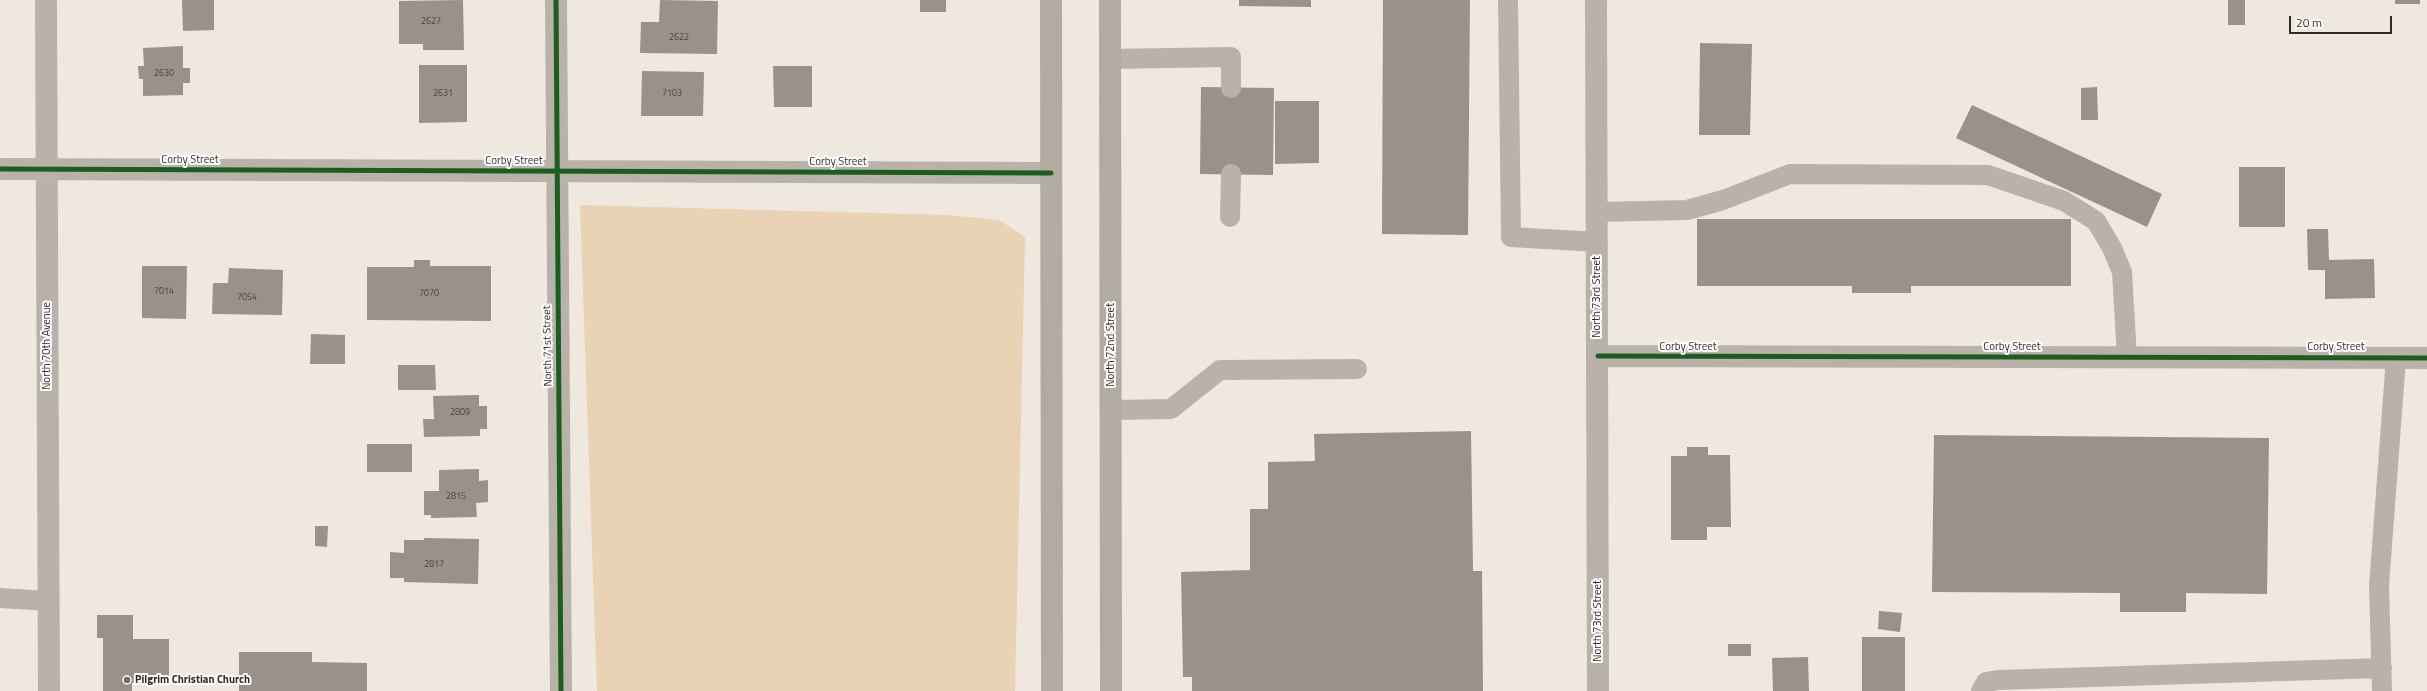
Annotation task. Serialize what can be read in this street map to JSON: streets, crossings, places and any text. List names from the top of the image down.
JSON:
{
  "streets": {
    "main road": ["North 72nd Street"],
    "street": [
      "Corby Street",
      "North 73rd Street",
      "North 70th Avenue",
      "North 71st Street"
    ]
  },
  "crossings": [
    ["Corby Street", "North 73rd Street"],
    ["Corby Street", "North 70th Avenue"],
    ["Corby Street", "North 71st Street"]
  ],
  "places": ["Pilgrim Christian Church"],
  "house_numbers": [
    "2627",
    "2622",
    "2630",
    "2631",
    "7103",
    "7014",
    "7070",
    "7054",
    "2809",
    "2815",
    "2817"
  ],
  "scale_bar": "20 m"
}
